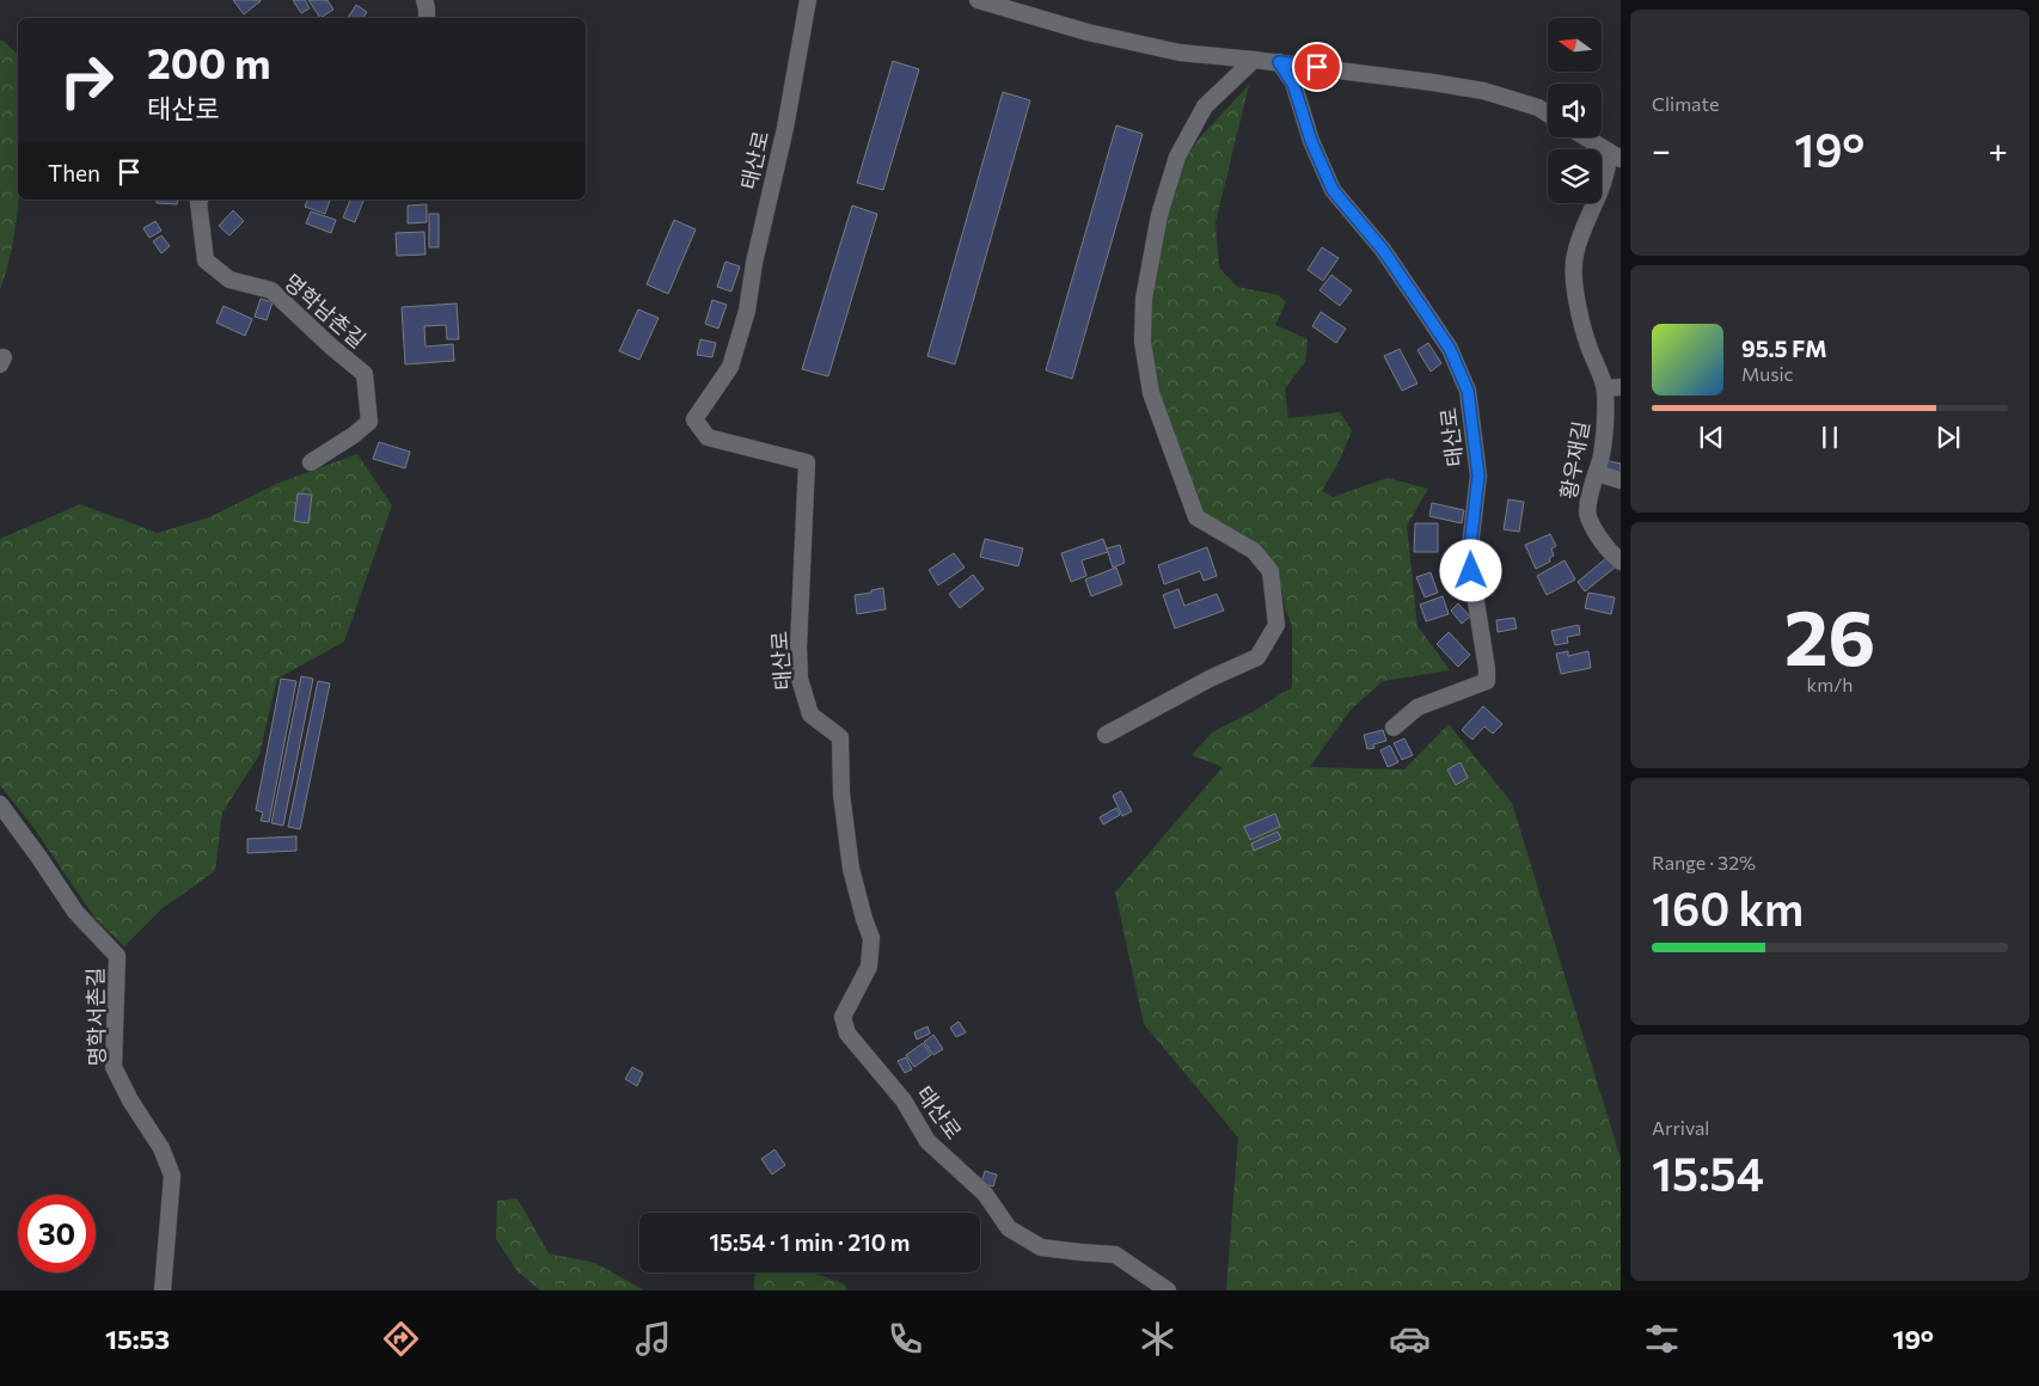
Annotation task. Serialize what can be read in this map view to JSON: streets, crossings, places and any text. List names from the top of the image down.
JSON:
{
  "streets": {
    "street": [
      "태산로",
      "명학남촌길",
      "황우재길",
      "명학서촌길"
    ]
  },
  "north": "left",
  "page": {
    "tile": [
      "Climate",
      ["26", "km/h"],
      ["Range · 32%", "160 km"],
      ["Arrival", "15:54"]
    ],
    "turn": ["200 m", "태산로"],
    "heat": ["−", "19°", "+"],
    "then": "Then",
    "song": ["95.5 FM", "Music"],
    "limit": "30",
    "trip": "15:54 · 1 min · 210 m",
    "tabs": ["15:53", "19°"]
  }
}
